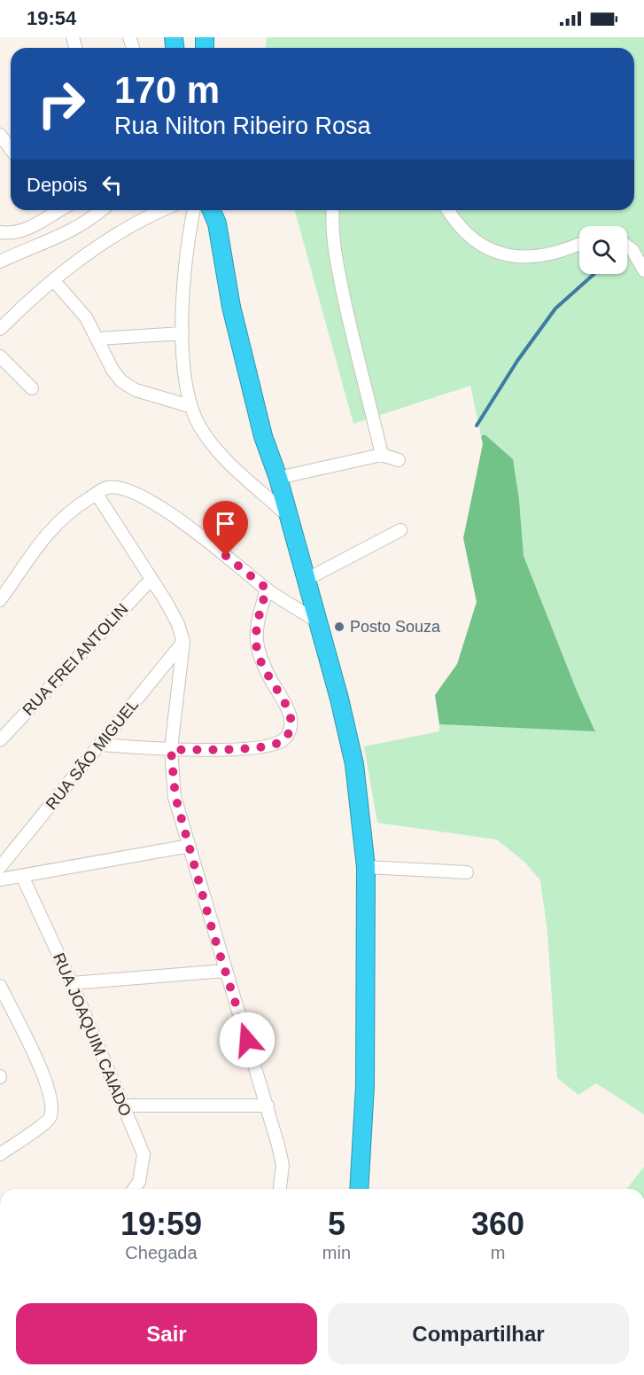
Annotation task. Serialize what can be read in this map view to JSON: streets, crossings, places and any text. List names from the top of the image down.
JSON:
{
  "streets": {
    "street": ["RUA FREI ANTOLIN", "RUA SÃO MIGUEL", "RUA JOAQUIM CAIADO"]
  },
  "places": ["Posto Souza"],
  "page": {
    "status": "19:54",
    "turn": ["170 m", "Rua Nilton Ribeiro Rosa"],
    "then": "Depois",
    "eta": [
      "19:59",
      "Chegada",
      "5",
      "min",
      "360",
      "m"
    ],
    "buttons": ["Sair", "Compartilhar"]
  }
}
